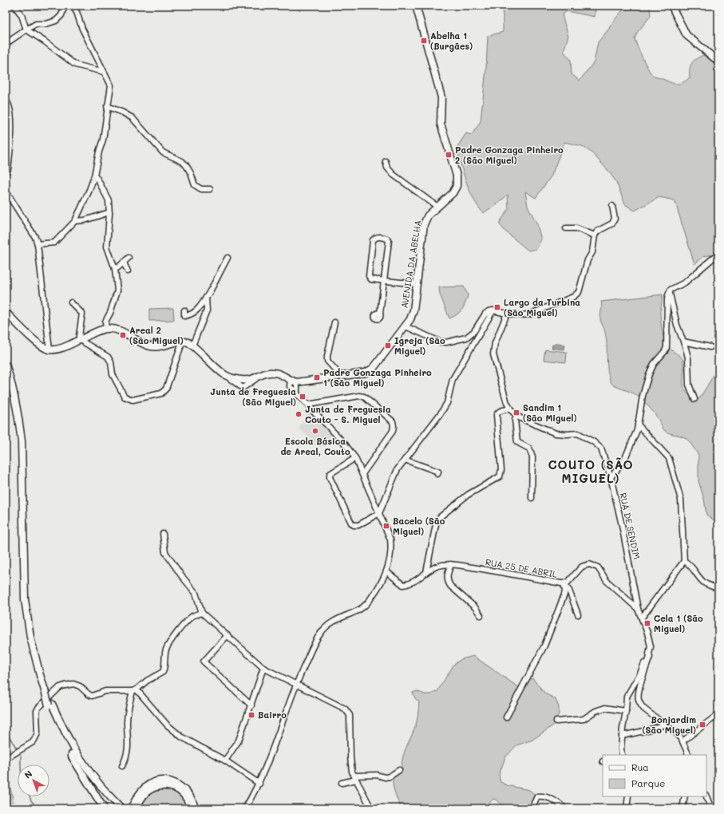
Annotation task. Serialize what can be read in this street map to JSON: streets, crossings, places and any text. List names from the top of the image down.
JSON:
{
  "streets": {
    "main road": ["AVENIDA DA ABELHA"],
    "street": ["RUA DE SENDIM", "RUA 25 DE ABRIL"]
  },
  "crossings": [
    ["RUA DE SENDIM", "RUA 25 DE ABRIL"]
  ],
  "districts": ["COUTO (SÃO MIGUEL)"],
  "places": {
    "transit": [
      "Abelha 1 (Burgães)",
      "Padre Gonzaga Pinheiro 2 (São Miguel)",
      "Largo da Turbina (São Miguel)",
      "Areal 2 (São Miguel)",
      "Igreja (São Miguel)",
      "Padre Gonzaga Pinheiro 1 (São Miguel)",
      "Junta de Freguesia (São Miguel)",
      "Sandim 1 (São Miguel)",
      "Bacelo (São Miguel)",
      "Cela 1 (São Miguel)",
      "Bairro",
      "Bonjardim (São Miguel)"
    ],
    "other": ["Junta de Freguesia Couto - S. Miguel", "Escola Básica de Areal, Couto"]
  },
  "legend": ["Rua", "Parque"],
  "north": "top left"
}
